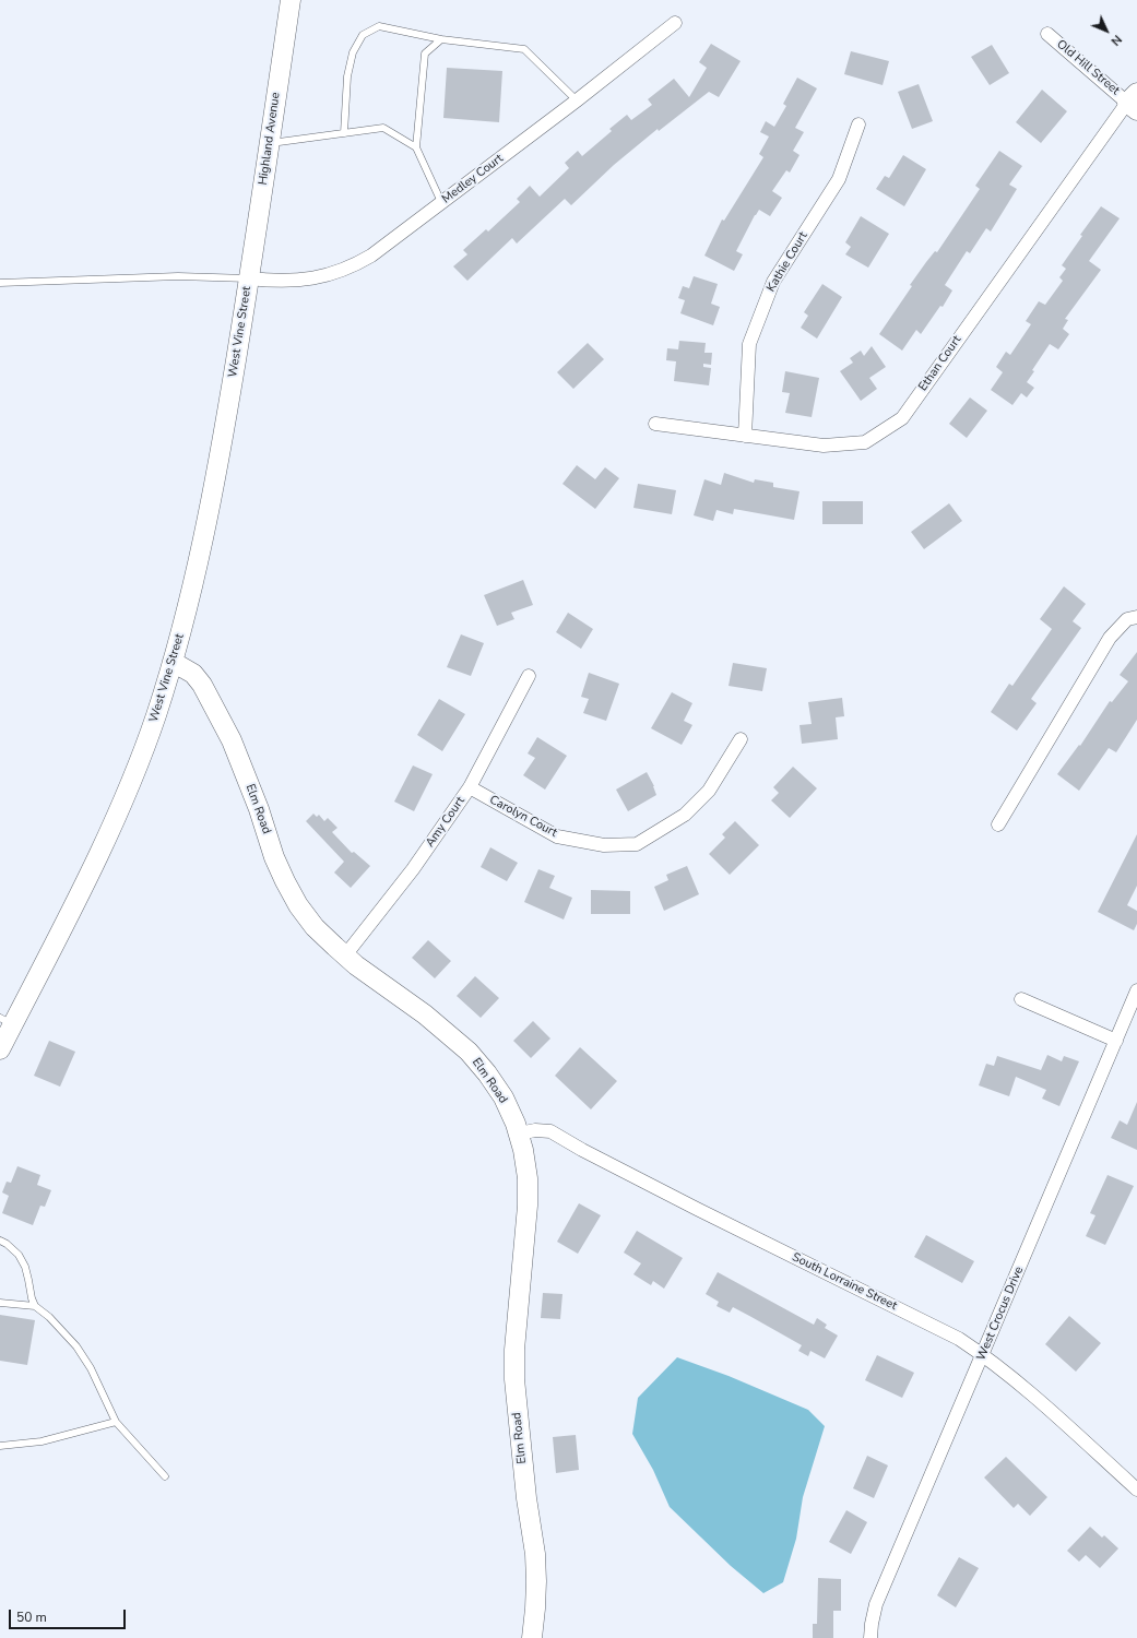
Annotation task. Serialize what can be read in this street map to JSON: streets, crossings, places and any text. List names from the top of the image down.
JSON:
{
  "streets": {
    "street": [
      "Old Hill Street",
      "Highland Avenue",
      "Medley Court",
      "Kathie Court",
      "West Vine Street",
      "Ethan Court",
      "Elm Road",
      "Carolyn Court",
      "Amy Court",
      "South Lorraine Street",
      "West Crocus Drive"
    ]
  },
  "crossings": [
    ["Old Hill Street", "Ethan Court"],
    ["Highland Avenue", "Medley Court"],
    ["Highland Avenue", "West Vine Street"],
    ["Medley Court", "West Vine Street"],
    ["Kathie Court", "Ethan Court"],
    ["West Vine Street", "Elm Road"],
    ["Elm Road", "Amy Court"],
    ["Elm Road", "South Lorraine Street"],
    ["Carolyn Court", "Amy Court"],
    ["South Lorraine Street", "West Crocus Drive"]
  ],
  "scale_bar": "50 m",
  "north": "bottom right"
}
